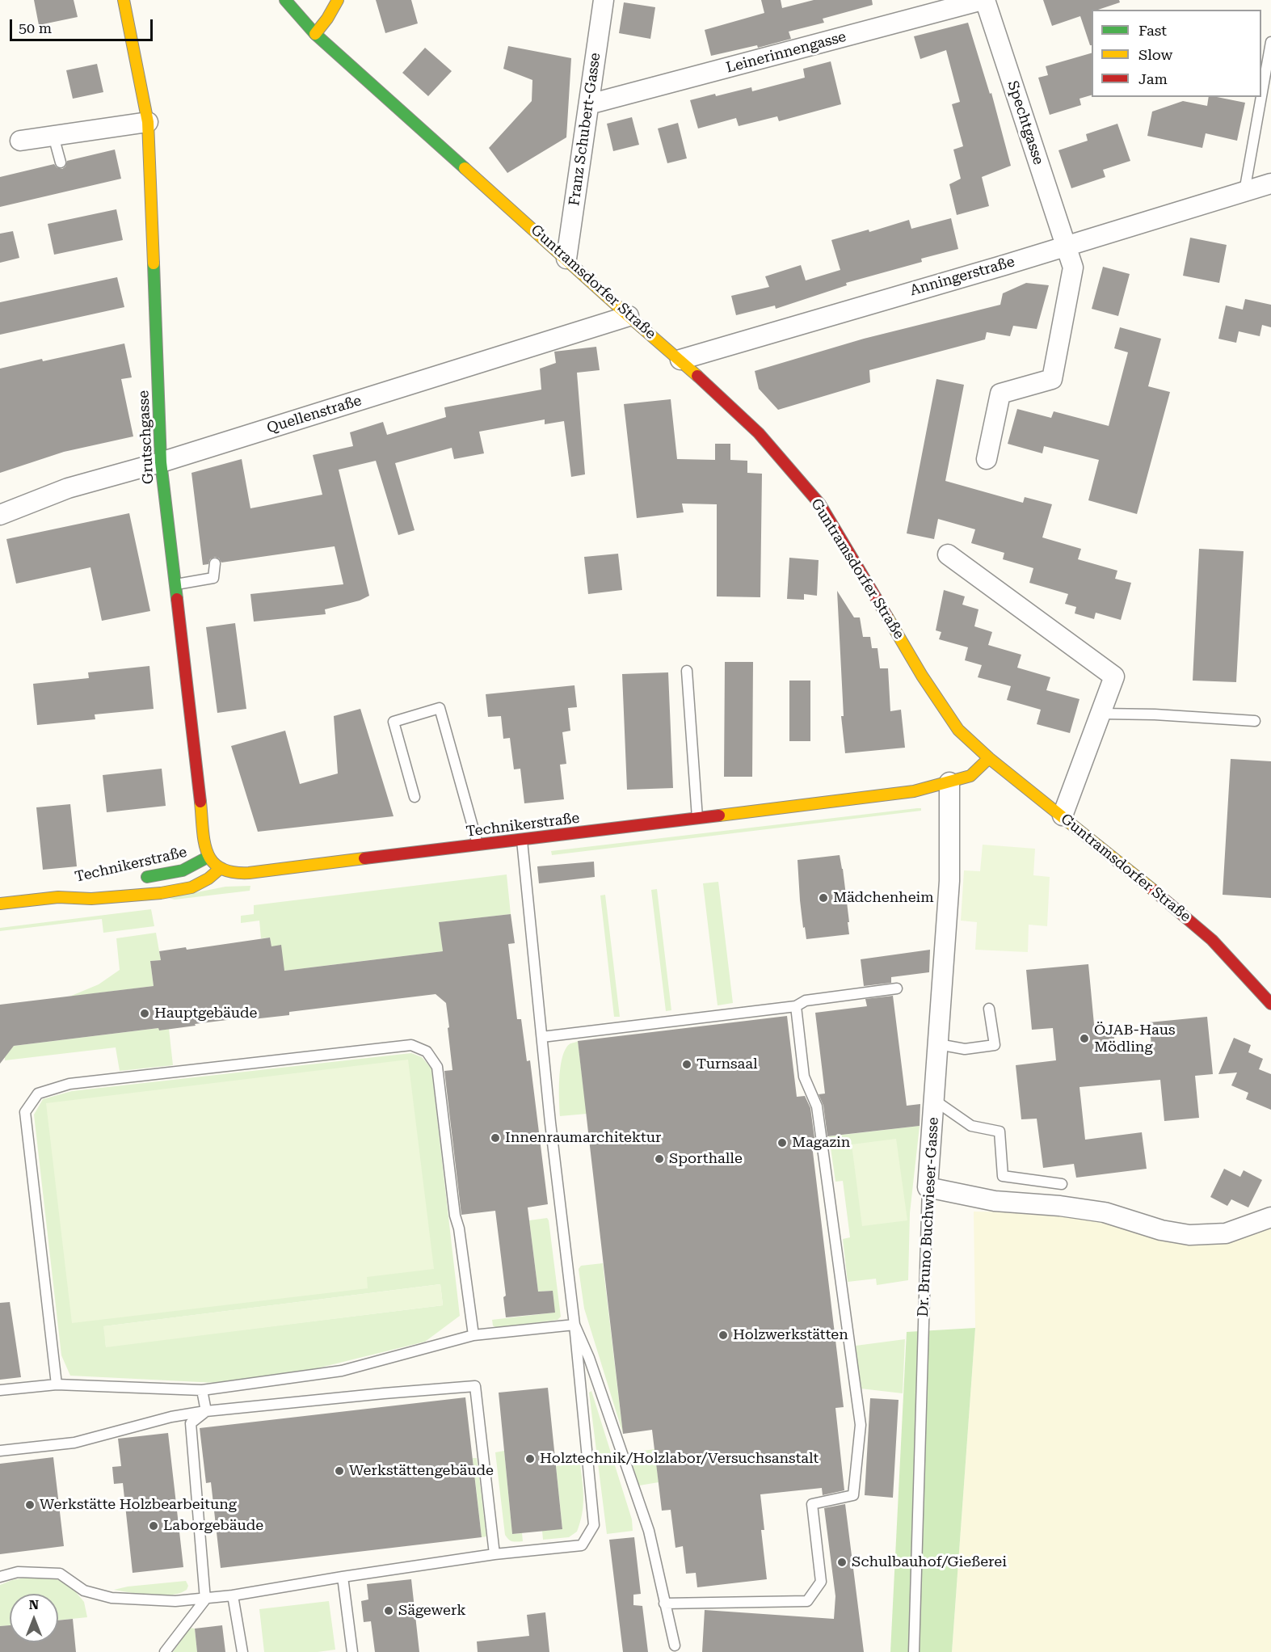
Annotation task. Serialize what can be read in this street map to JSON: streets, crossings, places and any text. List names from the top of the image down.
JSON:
{
  "streets": {
    "street": [
      "Leinerinnengasse",
      "Spechtgasse",
      "Franz Schubert-Gasse",
      "Anningerstraße",
      "Guntramsdorfer Straße",
      "Quellenstraße",
      "Grutschgasse",
      "Technikerstraße",
      "Dr. Bruno Buchwieser-Gasse"
    ]
  },
  "crossings": [
    ["Leinerinnengasse", "Spechtgasse"],
    ["Leinerinnengasse", "Franz Schubert-Gasse"],
    ["Spechtgasse", "Anningerstraße"],
    ["Franz Schubert-Gasse", "Guntramsdorfer Straße"],
    ["Anningerstraße", "Guntramsdorfer Straße"],
    ["Guntramsdorfer Straße", "Quellenstraße"],
    ["Guntramsdorfer Straße", "Technikerstraße"],
    ["Quellenstraße", "Grutschgasse"],
    ["Grutschgasse", "Technikerstraße"],
    ["Technikerstraße", "Dr. Bruno Buchwieser-Gasse"]
  ],
  "places": [
    "Mädchenheim",
    "Hauptgebäude",
    "ÖJAB-Haus Mödling",
    "Turnsaal",
    "Innenraumarchitektur",
    "Magazin",
    "Sporthalle",
    "Holzwerkstätten",
    "Holztechnik/Holzlabor/Versuchsanstalt",
    "Werkstättengebäude",
    "Werkstätte Holzbearbeitung",
    "Laborgebäude",
    "Schulbauhof/Gießerei",
    "Sägewerk"
  ],
  "legend": ["Fast", "Slow", "Jam"],
  "scale_bar": "50 m",
  "north": "top"
}
